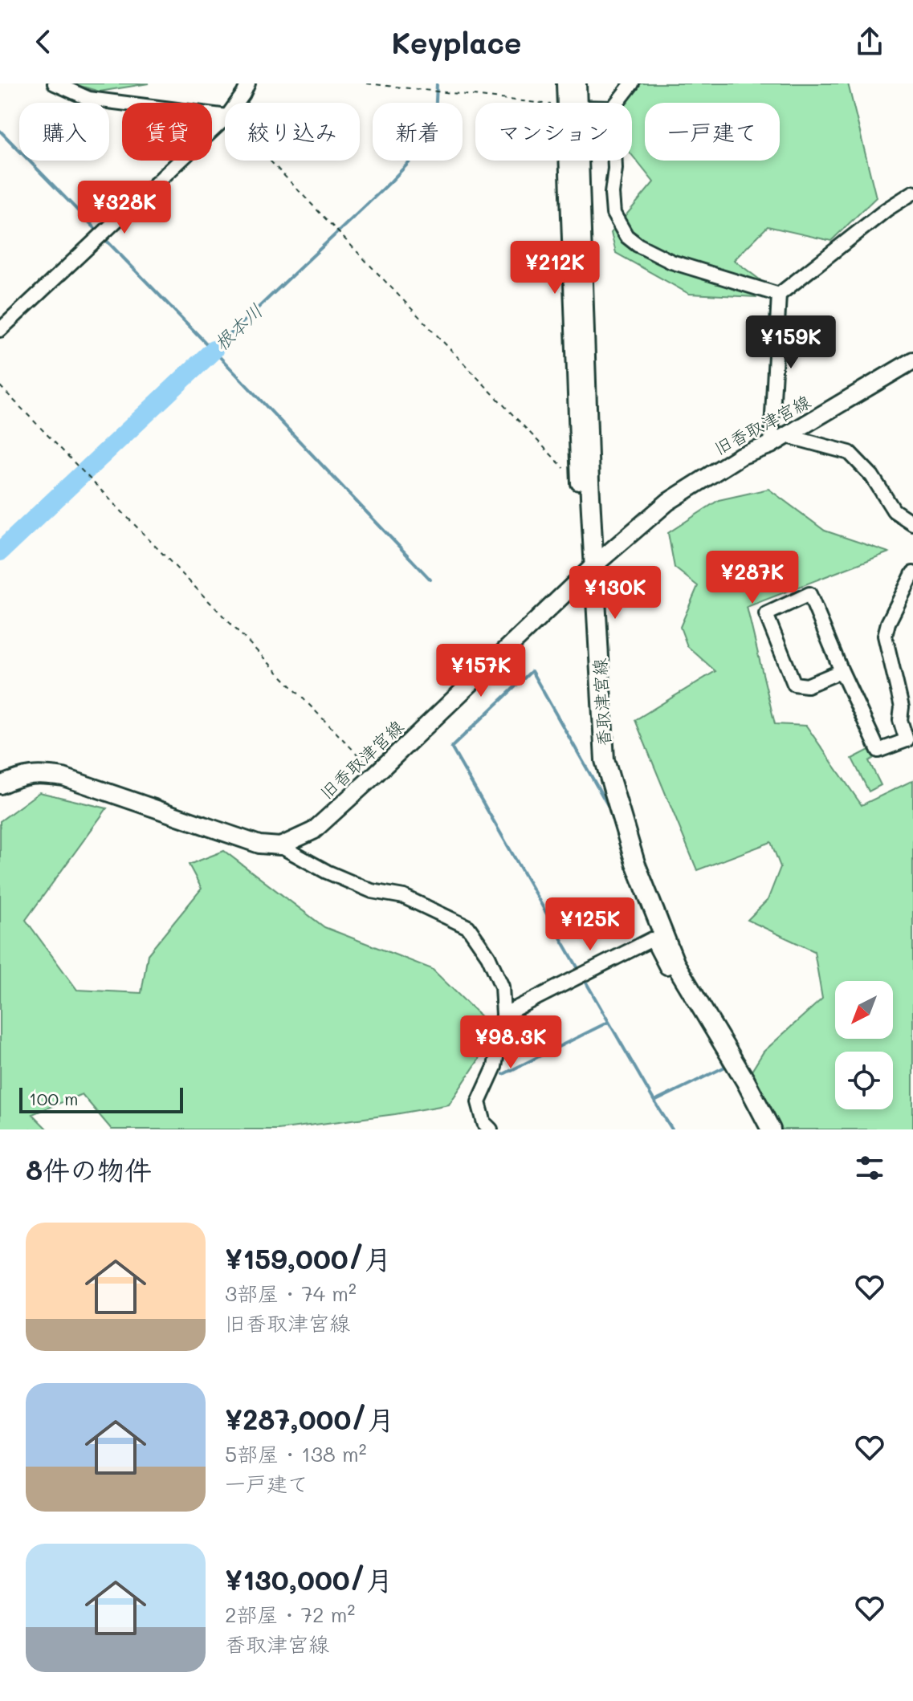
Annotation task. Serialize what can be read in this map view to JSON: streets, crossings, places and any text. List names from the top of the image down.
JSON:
{
  "streets": {
    "main road": ["香取津宮線"],
    "street": ["旧香取津宮線"]
  },
  "crossings": [
    ["旧香取津宮線", "香取津宮線"]
  ],
  "water": ["根本川"],
  "scale_bar": "100 m",
  "north": "bottom left",
  "page": {
    "header": "Keyplace",
    "chip": [
      "購入",
      "賃貸",
      "絞り込み",
      "新着",
      "マンション",
      "一戸建て"
    ],
    "price": [
      "¥328K",
      "¥212K",
      "¥159K",
      "¥287K",
      "¥130K",
      "¥157K",
      "¥125K",
      "¥98.3K"
    ],
    "scale": "100 m",
    "heading": "8件の物件",
    "list": [
      {
        "name": "¥159,000/月",
        "note": "3部屋 · 74 m² · 旧香取津宮線"
      },
      {
        "name": "¥287,000/月",
        "note": "5部屋 · 138 m² · 一戸建て"
      },
      {
        "name": "¥130,000/月",
        "note": "2部屋 · 72 m² · 香取津宮線"
      }
    ]
  }
}
